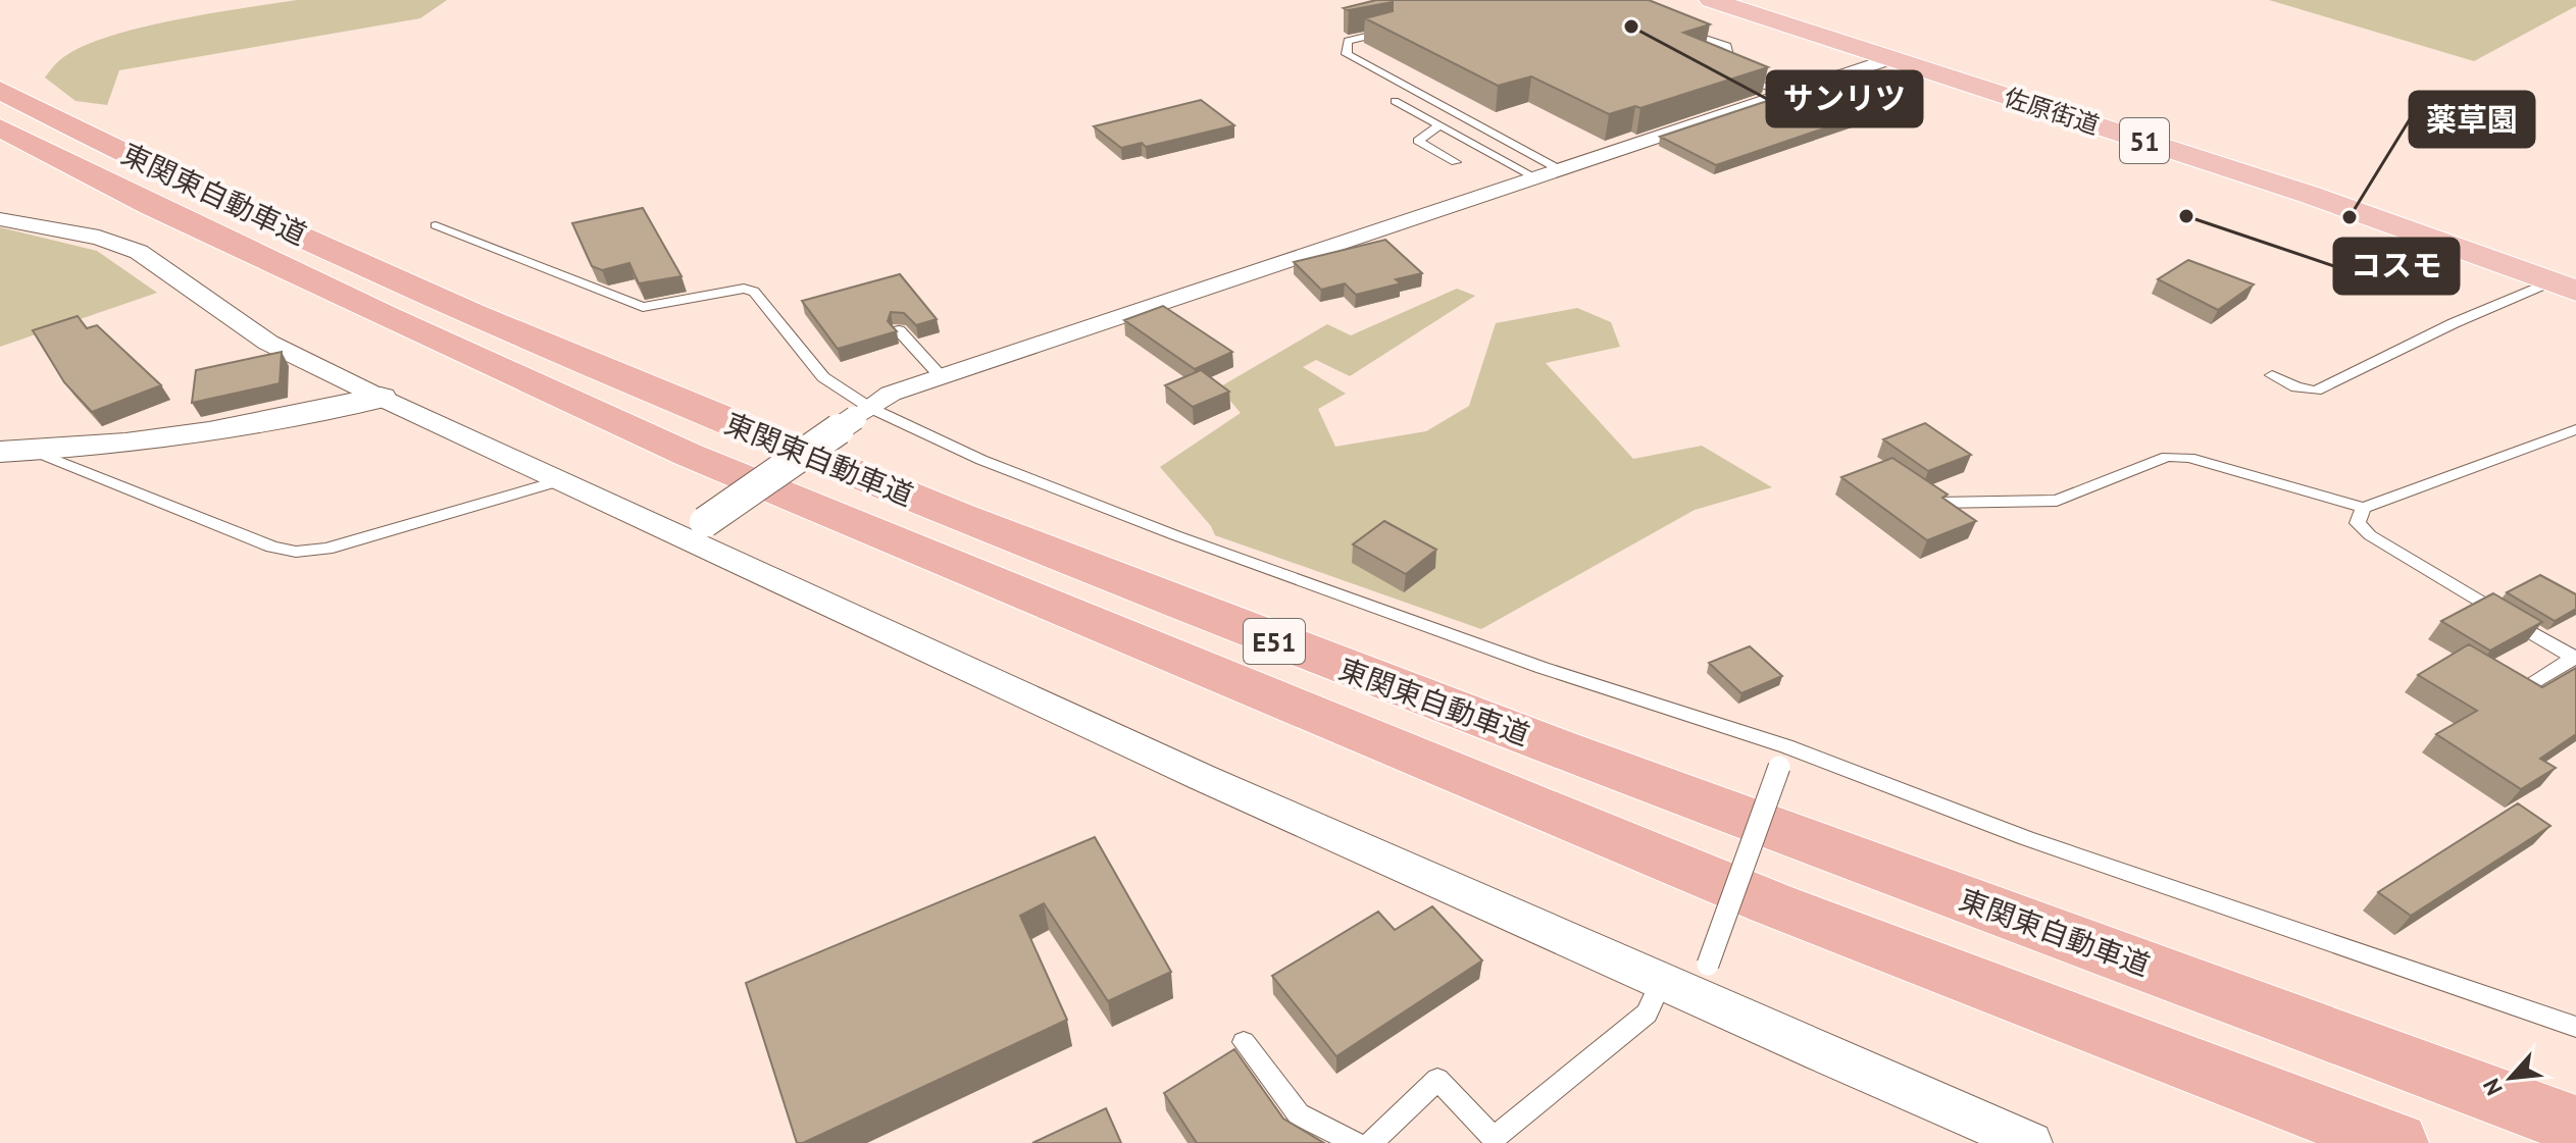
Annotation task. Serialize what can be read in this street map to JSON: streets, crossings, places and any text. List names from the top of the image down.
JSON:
{
  "streets": {
    "highway": [
      "佐原街道",
      "51",
      "東関東自動車道",
      "E51"
    ]
  },
  "places": ["サンリツ", "コスモ", "薬草園"],
  "north": "bottom left"
}
